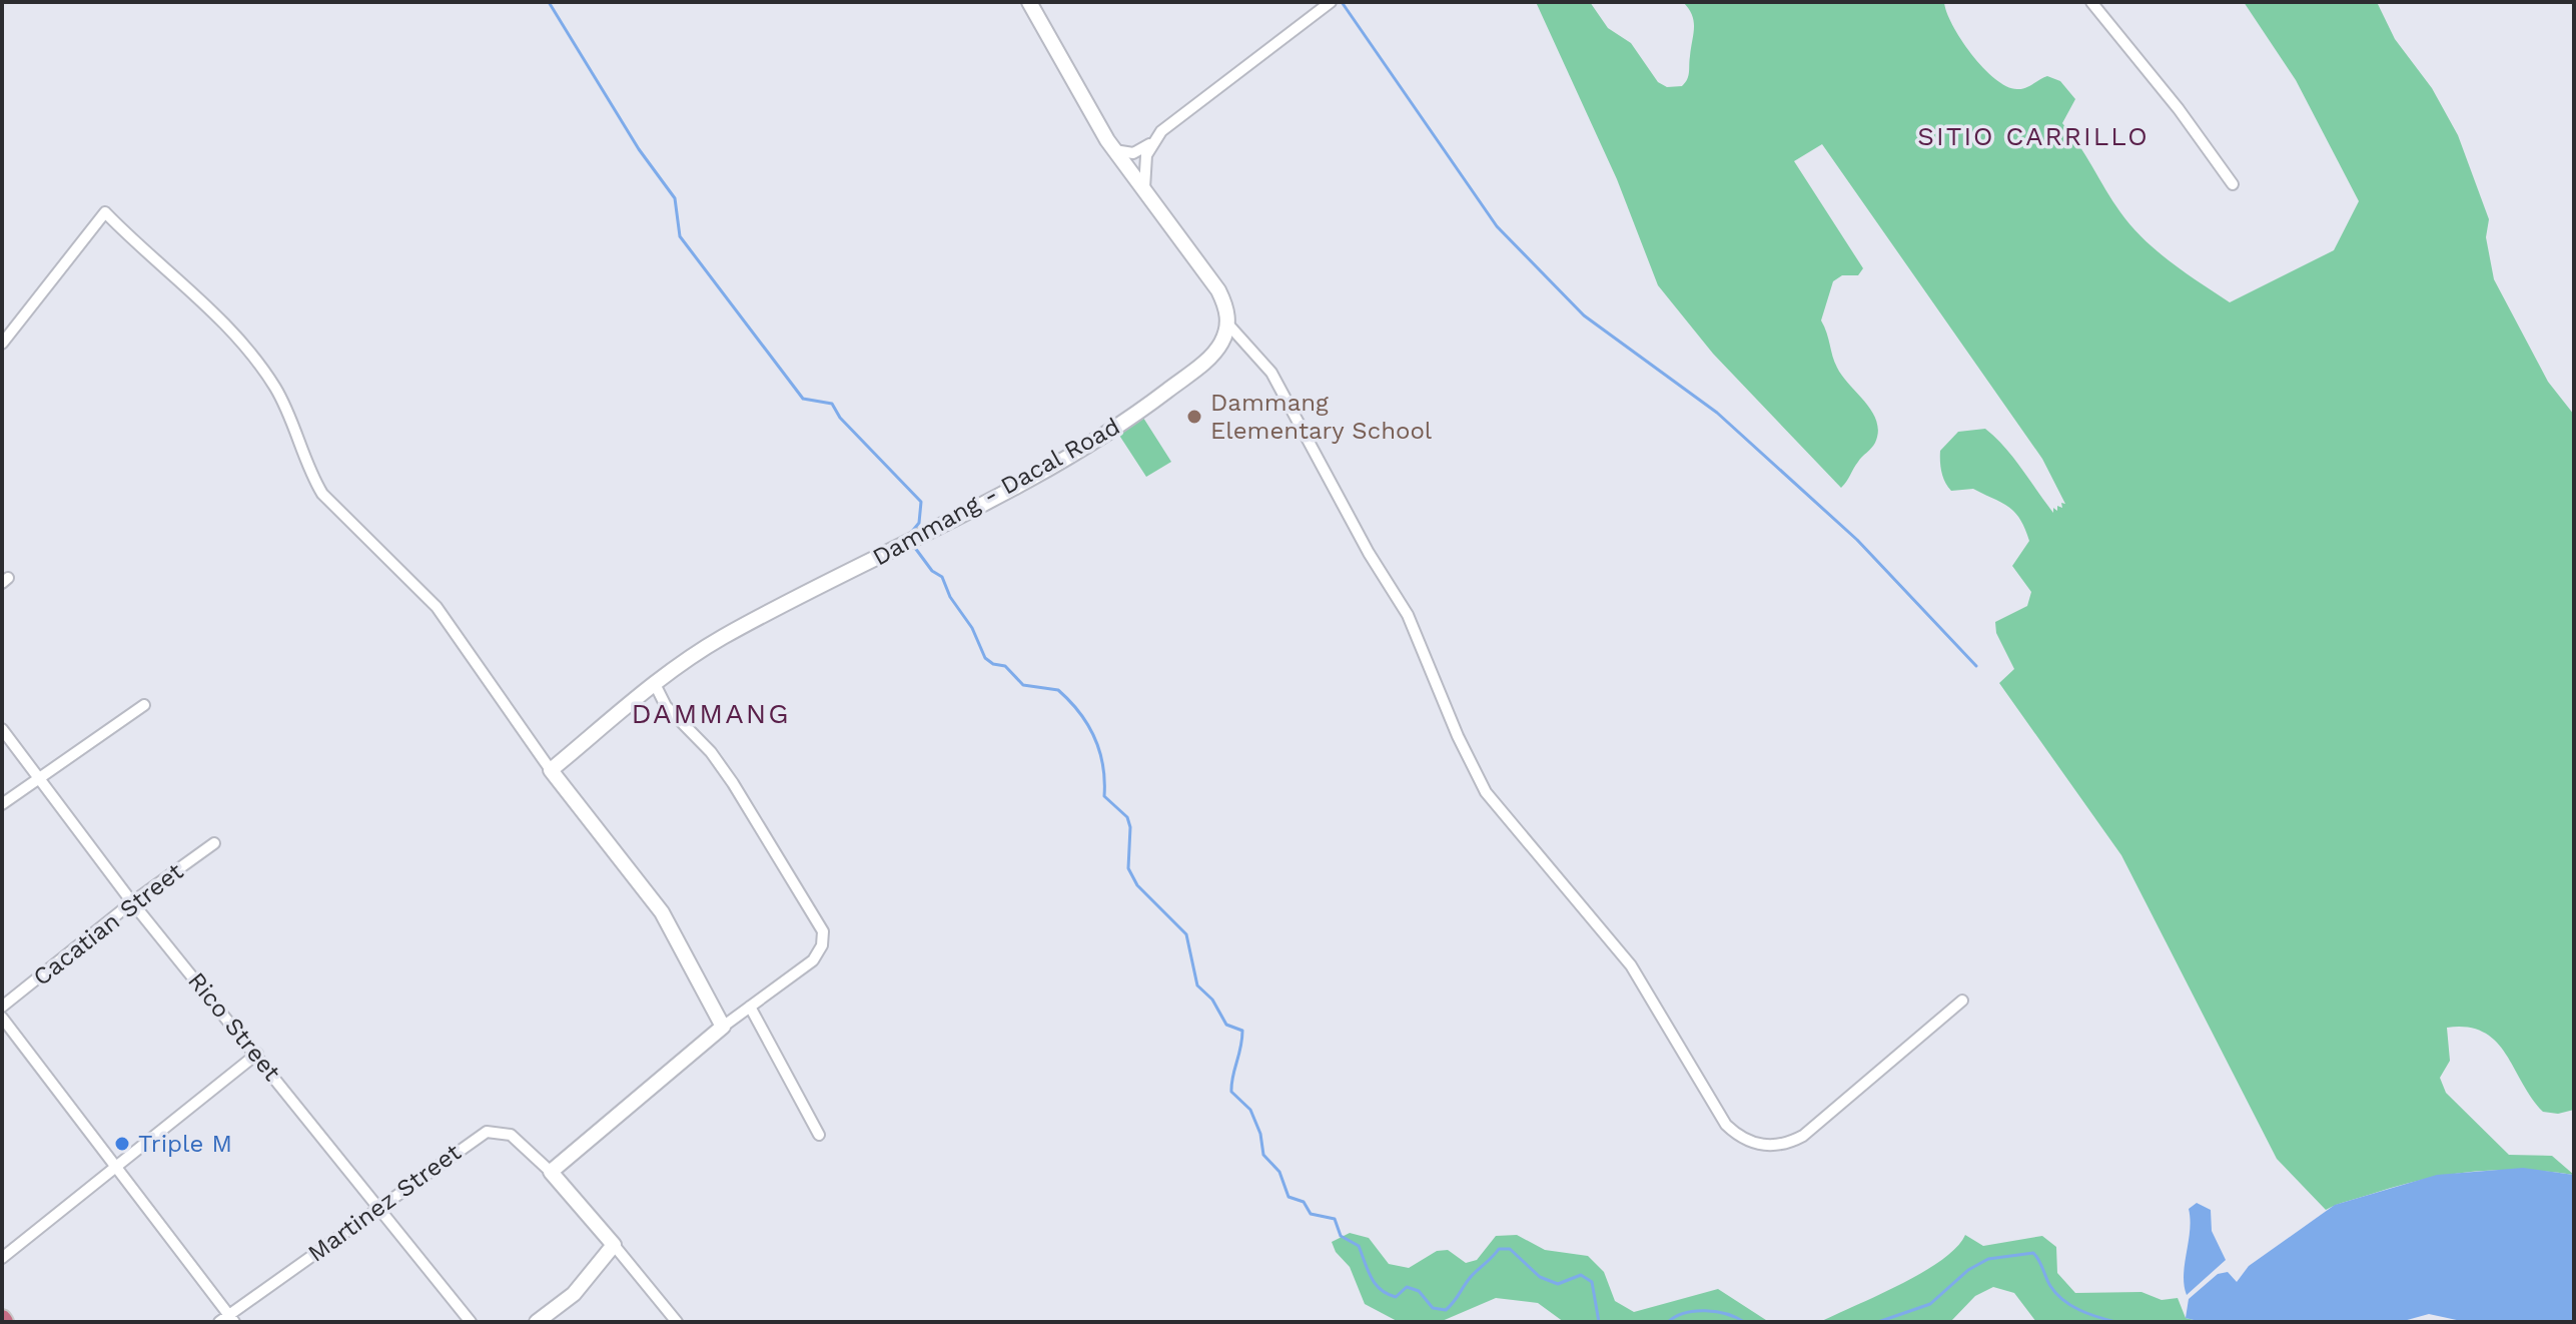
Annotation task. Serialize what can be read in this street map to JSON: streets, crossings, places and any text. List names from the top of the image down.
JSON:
{
  "streets": {
    "street": [
      "Dammang - Dacal Road",
      "Cacatian Street",
      "Rico Street",
      "Martinez Street"
    ]
  },
  "crossings": [
    ["Cacatian Street", "Rico Street"],
    ["Rico Street", "Martinez Street"]
  ],
  "districts": ["SITIO CARRILLO", "DAMMANG"],
  "places": ["Dammang Elementary School", "Triple M"]
}
